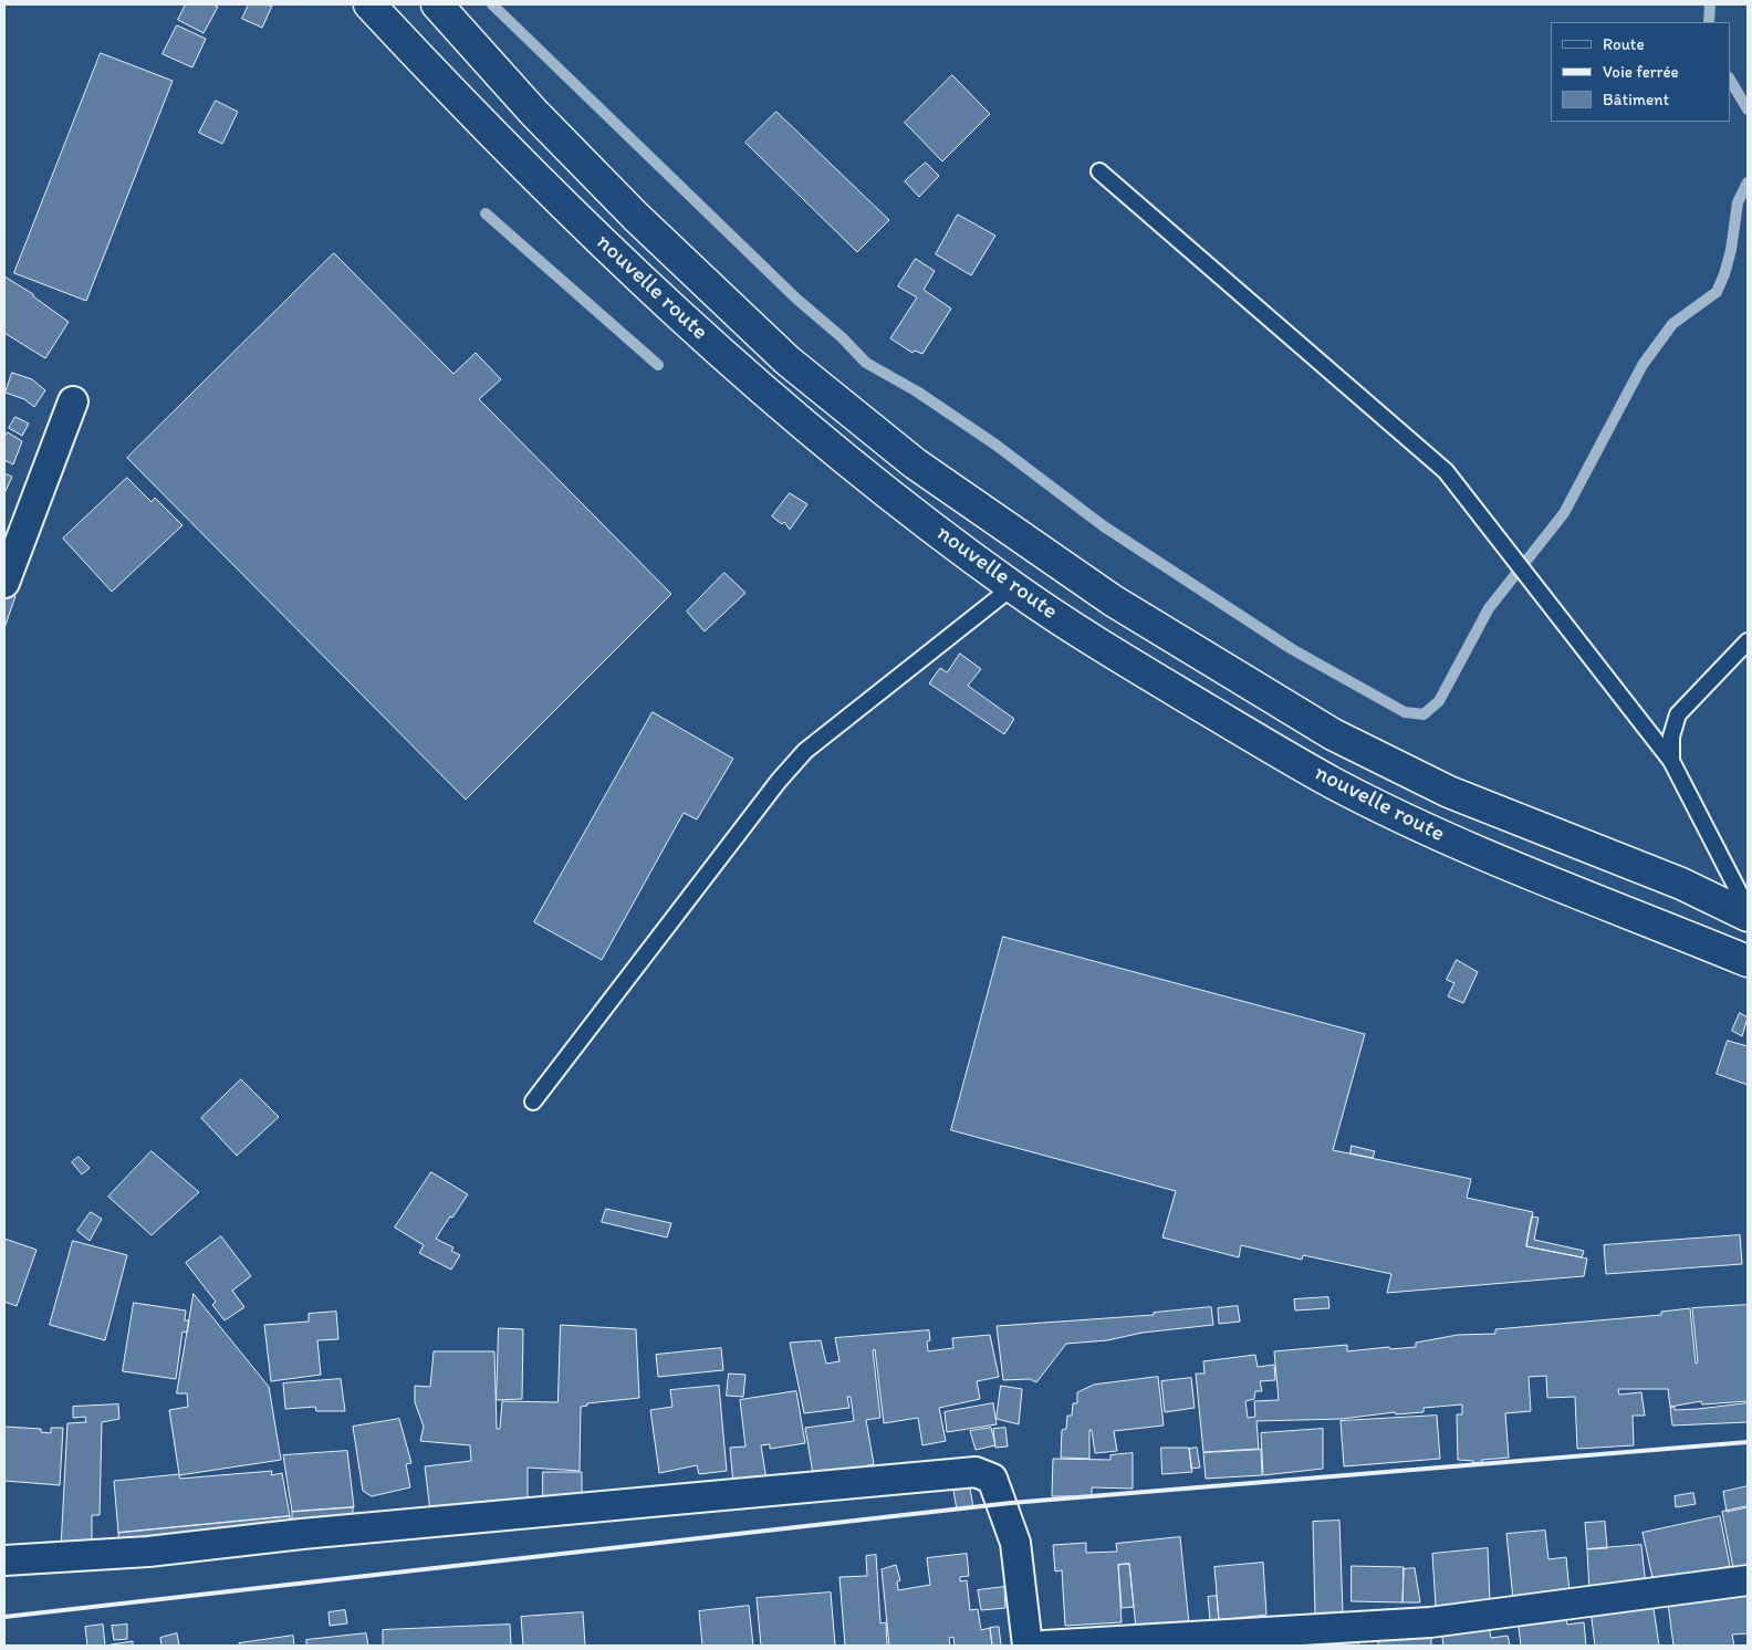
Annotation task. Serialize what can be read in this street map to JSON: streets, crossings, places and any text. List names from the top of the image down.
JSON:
{
  "streets": {
    "highway": ["nouvelle route"]
  },
  "legend": ["Route", "Voie ferrée", "Bâtiment"]
}
